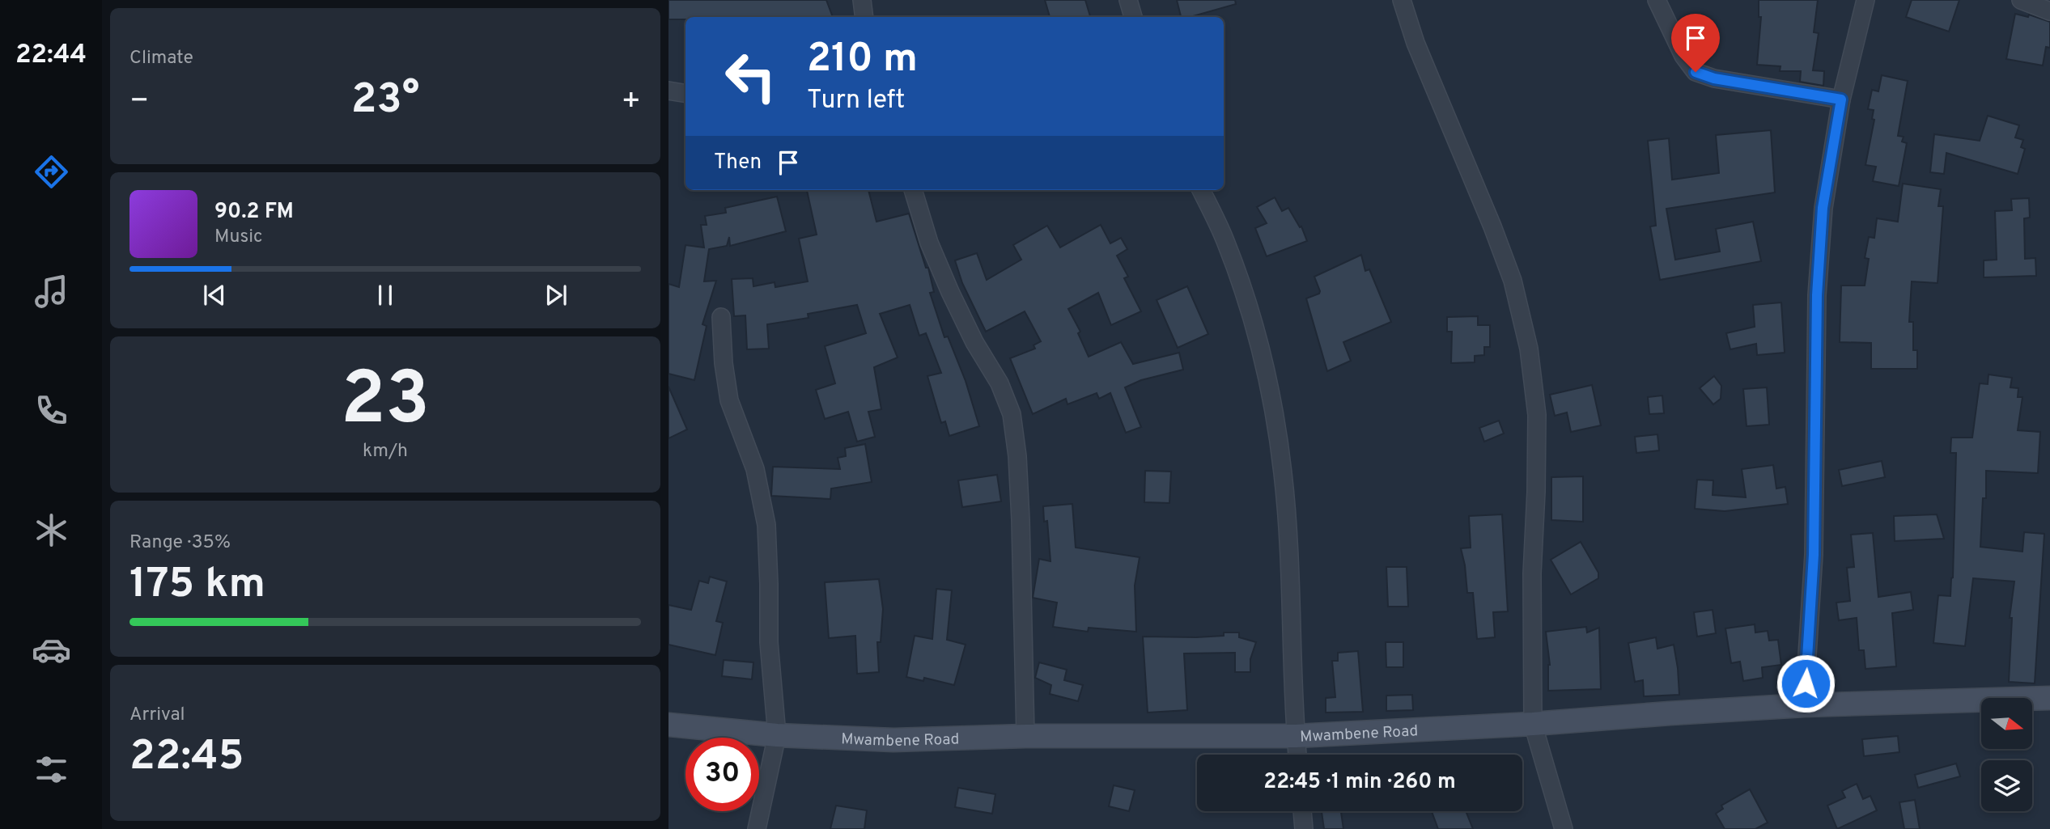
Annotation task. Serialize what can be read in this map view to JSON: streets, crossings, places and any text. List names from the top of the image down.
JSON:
{
  "streets": {
    "street": ["Mwambene Road"]
  },
  "north": "right",
  "page": {
    "tabs": "22:44",
    "tile": [
      "Climate",
      ["23", "km/h"],
      ["Range · 35%", "175 km"],
      ["Arrival", "22:45"]
    ],
    "turn": ["210 m", "Turn left"],
    "heat": ["−", "23°", "+"],
    "then": "Then",
    "song": ["90.2 FM", "Music"],
    "limit": "30",
    "trip": "22:45 · 1 min · 260 m"
  }
}
